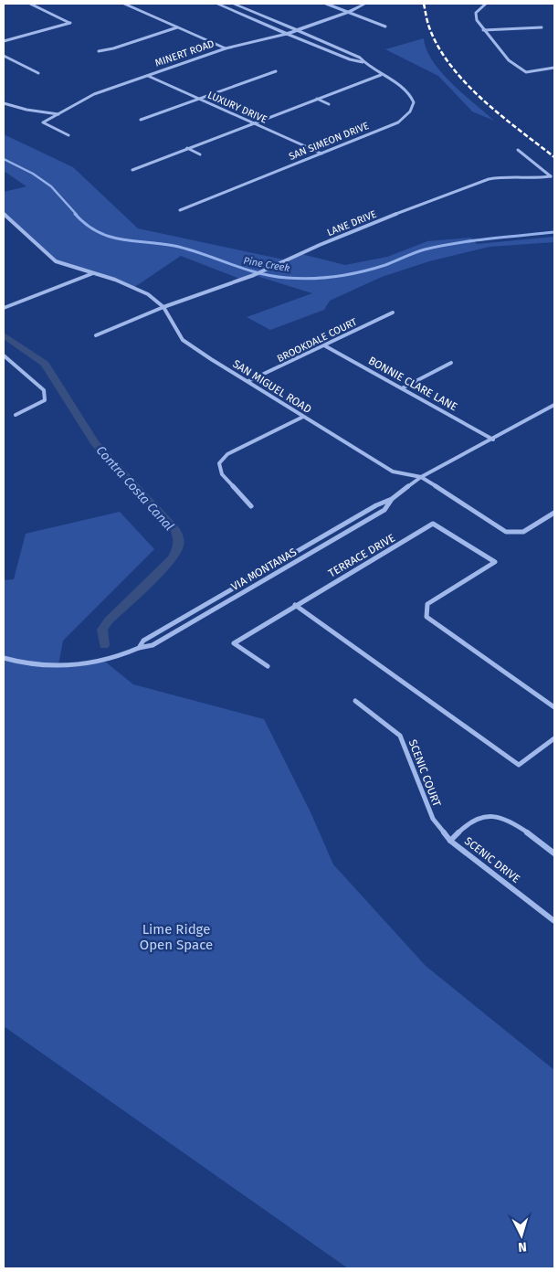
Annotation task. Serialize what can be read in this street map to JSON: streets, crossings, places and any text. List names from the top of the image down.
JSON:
{
  "streets": {
    "street": [
      "MINERT ROAD",
      "LUXURY DRIVE",
      "SAN SIMEON DRIVE",
      "LANE DRIVE",
      "BROOKDALE COURT",
      "BONNIE CLARE LANE",
      "SAN MIGUEL ROAD",
      "TERRACE DRIVE",
      "VIA MONTANAS",
      "SCENIC COURT",
      "SCENIC DRIVE"
    ]
  },
  "crossings": [
    ["MINERT ROAD", "LUXURY DRIVE"],
    ["MINERT ROAD", "SAN SIMEON DRIVE"],
    ["LUXURY DRIVE", "SAN SIMEON DRIVE"],
    ["LANE DRIVE", "SAN MIGUEL ROAD"],
    ["BROOKDALE COURT", "BONNIE CLARE LANE"],
    ["BROOKDALE COURT", "SAN MIGUEL ROAD"],
    ["SAN MIGUEL ROAD", "VIA MONTANAS"],
    ["SCENIC COURT", "SCENIC DRIVE"]
  ],
  "water": ["Pine Creek", "Contra Costa Canal"],
  "parks": ["Lime Ridge Open Space"],
  "north": "bottom"
}
